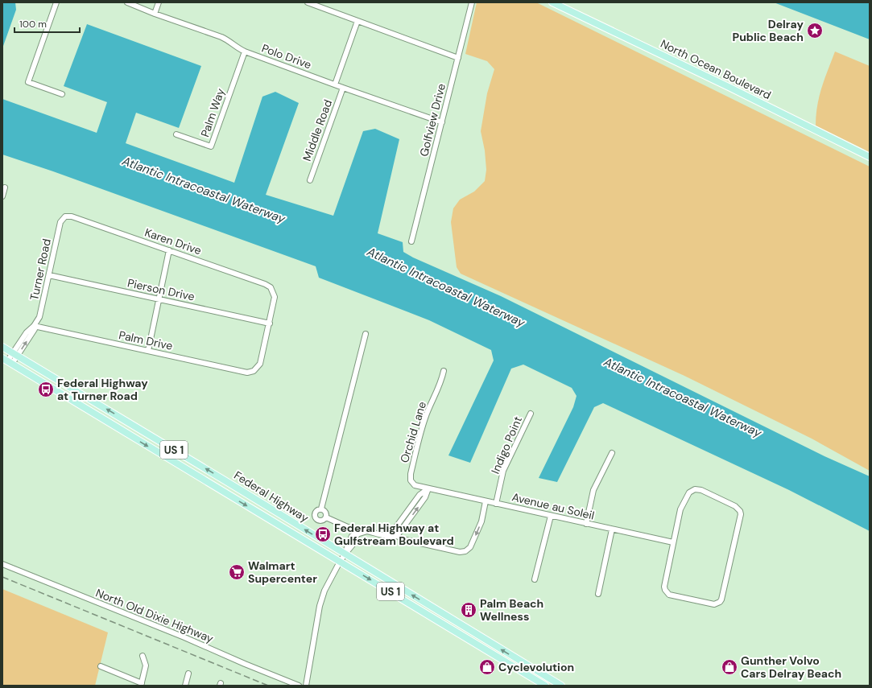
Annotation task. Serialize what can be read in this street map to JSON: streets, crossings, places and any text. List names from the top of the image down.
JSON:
{
  "streets": {
    "main road": ["North Ocean Boulevard", "US 1", "Federal Highway"],
    "street": [
      "Polo Drive",
      "Palm Way",
      "Golfview Drive",
      "Middle Road",
      "Karen Drive",
      "Turner Road",
      "Pierson Drive",
      "Palm Drive",
      "Orchid Lane",
      "Indigo Point",
      "Avenue au Soleil",
      "North Old Dixie Highway"
    ]
  },
  "crossings": [
    ["Polo Drive", "Palm Way"],
    ["Polo Drive", "Golfview Drive"],
    ["Polo Drive", "Middle Road"],
    ["Karen Drive", "Turner Road"],
    ["Karen Drive", "Pierson Drive"],
    ["Karen Drive", "Palm Drive"],
    ["Turner Road", "Pierson Drive"],
    ["Turner Road", "Palm Drive"],
    ["Turner Road", "Federal Highway"],
    ["Pierson Drive", "Palm Drive"],
    ["Orchid Lane", "Avenue au Soleil"],
    ["Indigo Point", "Avenue au Soleil"]
  ],
  "water": ["Atlantic Intracoastal Waterway"],
  "places": {
    "place": ["Delray Public Beach"],
    "bus stop": ["Federal Highway at Turner Road", "Federal Highway at Gulfstream Boulevard"],
    "supermarket": ["Walmart Supercenter"],
    "building": ["Palm Beach Wellness"],
    "shop": ["Cyclevolution", "Gunther Volvo Cars Delray Beach"]
  },
  "scale_bar": "100 m"
}
